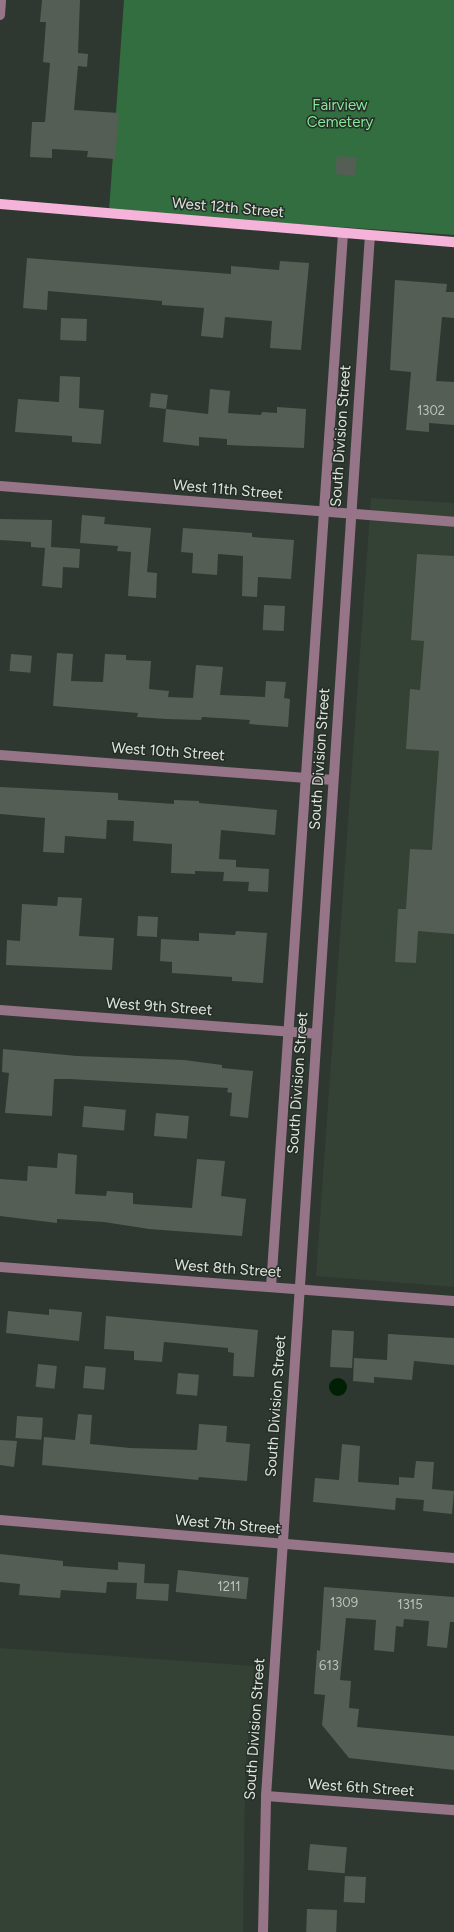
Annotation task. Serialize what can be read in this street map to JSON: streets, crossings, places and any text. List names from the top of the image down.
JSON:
{
  "streets": {
    "main road": ["West 12th Street"],
    "street": [
      "South Division Street",
      "West 11th Street",
      "West 10th Street",
      "West 9th Street",
      "West 8th Street",
      "West 7th Street",
      "West 6th Street"
    ]
  },
  "crossings": [
    ["West 12th Street", "South Division Street"],
    ["South Division Street", "West 11th Street"],
    ["South Division Street", "West 10th Street"],
    ["South Division Street", "West 9th Street"],
    ["South Division Street", "West 8th Street"],
    ["South Division Street", "West 7th Street"],
    ["South Division Street", "West 6th Street"]
  ],
  "parks": ["Fairview Cemetery"],
  "house_numbers": [
    "1302",
    "1211",
    "1309",
    "1315",
    "613"
  ]
}
